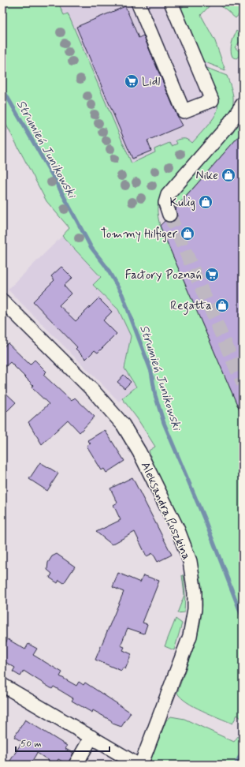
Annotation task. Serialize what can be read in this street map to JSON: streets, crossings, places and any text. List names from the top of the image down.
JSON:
{
  "streets": {
    "street": ["Aleksandra Puszkina"]
  },
  "water": ["Strumień Junikowski"],
  "places": {
    "supermarket": ["Lidl", "Factory Poznań"],
    "shop": [
      "Nike",
      "Kulig",
      "Tommy Hilfiger",
      "Regatta"
    ]
  },
  "scale_bar": "50 m"
}
